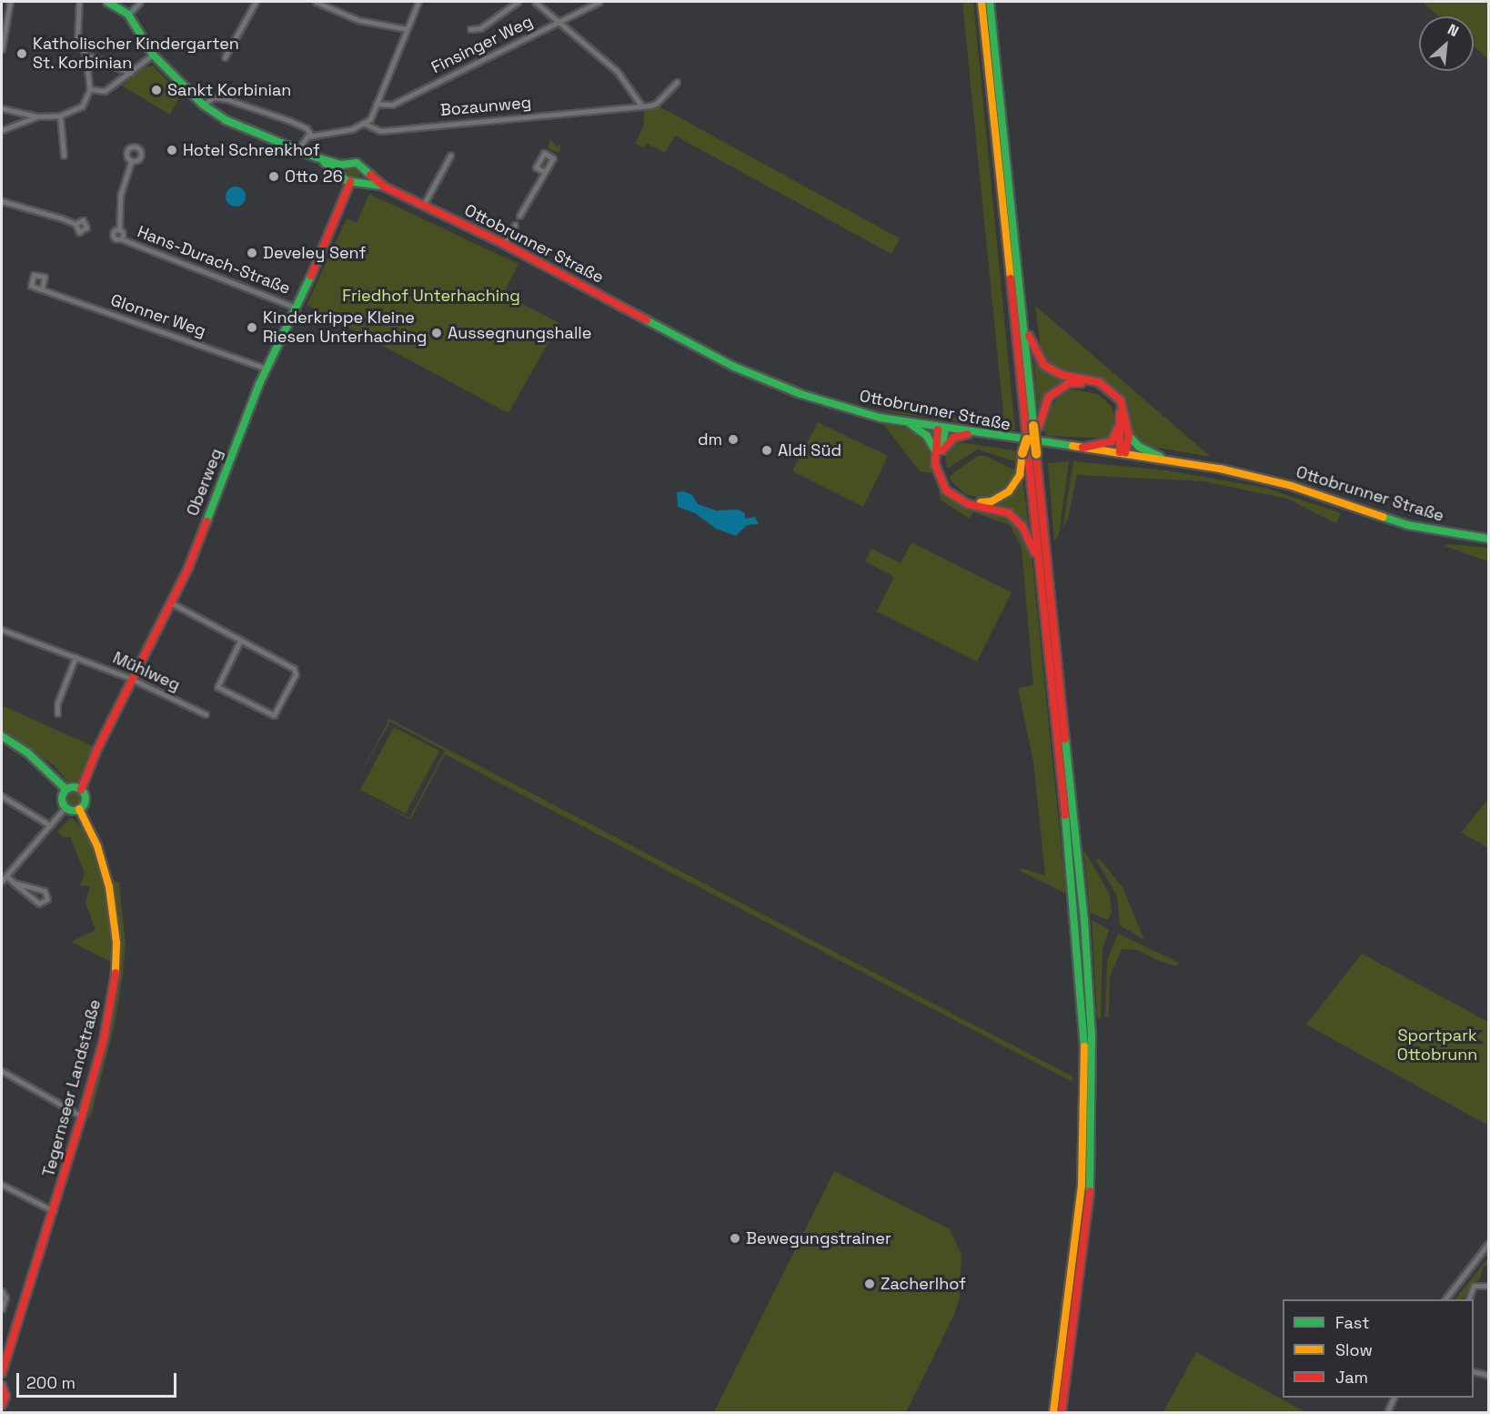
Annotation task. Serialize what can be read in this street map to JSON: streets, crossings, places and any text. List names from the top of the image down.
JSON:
{
  "streets": {
    "main road": ["Ottobrunner Straße", "Oberweg", "Tegernseer Landstraße"],
    "street": [
      "Finsinger Weg",
      "Bozaunweg",
      "Hans-Durach-Straße",
      "Glonner Weg",
      "Mühlweg"
    ]
  },
  "crossings": [
    ["Ottobrunner Straße", "Oberweg"],
    ["Hans-Durach-Straße", "Oberweg"],
    ["Glonner Weg", "Oberweg"],
    ["Oberweg", "Mühlweg"],
    ["Oberweg", "Tegernseer Landstraße"]
  ],
  "parks": ["Friedhof Unterhaching", "Sportpark Ottobrunn"],
  "places": [
    "Katholischer Kindergarten St. Korbinian",
    "Sankt Korbinian",
    "Hotel Schrenkhof",
    "Otto 26",
    "Develey Senf",
    "Kinderkrippe Kleine Riesen Unterhaching",
    "Aussegnungshalle",
    "dm",
    "Aldi Süd",
    "Bewegungstrainer",
    "Zacherlhof"
  ],
  "legend": ["Fast", "Slow", "Jam"],
  "scale_bar": "200 m",
  "north": "top right"
}
